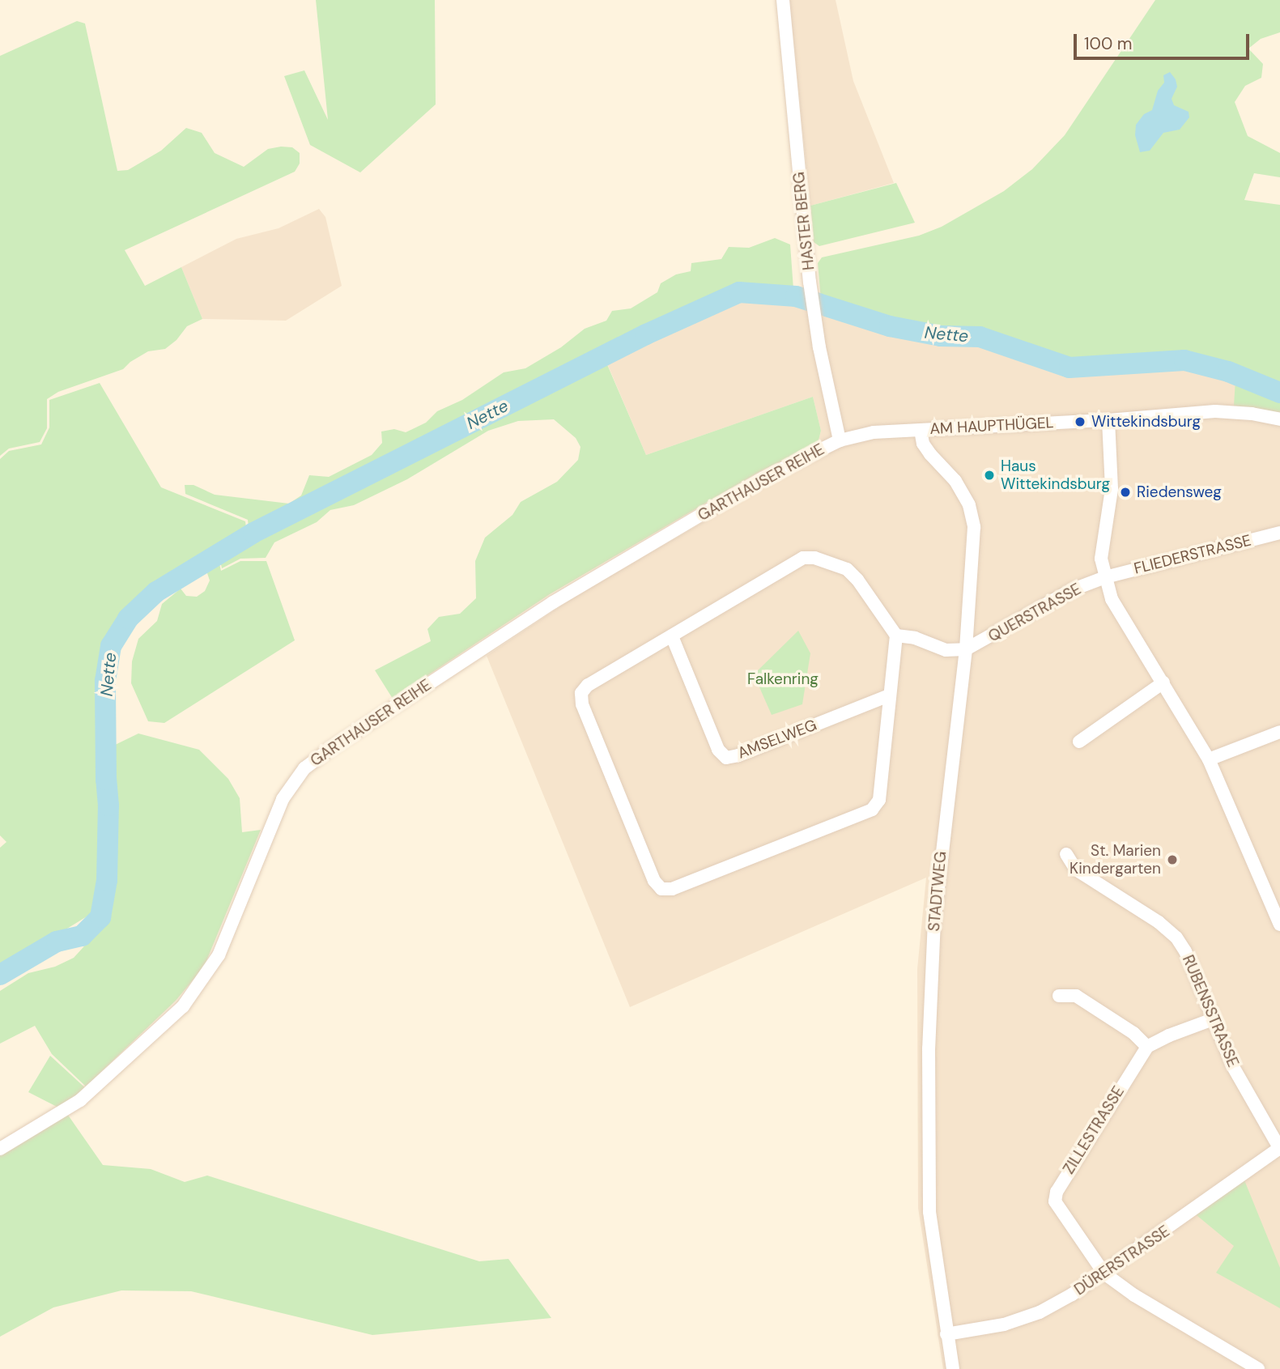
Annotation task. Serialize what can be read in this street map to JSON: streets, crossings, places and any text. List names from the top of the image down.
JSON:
{
  "streets": {
    "street": [
      "HASTER BERG",
      "AM HAUPTHÜGEL",
      "GARTHAUSER REIHE",
      "FLIEDERSTRASSE",
      "QUERSTRASSE",
      "AMSELWEG",
      "STADTWEG",
      "RUBENSSTRASSE",
      "ZILLESTRASSE",
      "DÜRERSTRASSE"
    ]
  },
  "crossings": [
    ["HASTER BERG", "AM HAUPTHÜGEL"],
    ["HASTER BERG", "GARTHAUSER REIHE"],
    ["AM HAUPTHÜGEL", "GARTHAUSER REIHE"],
    ["AM HAUPTHÜGEL", "STADTWEG"],
    ["FLIEDERSTRASSE", "QUERSTRASSE"],
    ["QUERSTRASSE", "STADTWEG"],
    ["STADTWEG", "DÜRERSTRASSE"],
    ["RUBENSSTRASSE", "DÜRERSTRASSE"],
    ["ZILLESTRASSE", "DÜRERSTRASSE"]
  ],
  "water": ["Nette"],
  "parks": ["Falkenring"],
  "places": [
    "Wittekindsburg",
    "Haus Wittekindsburg",
    "Riedensweg",
    "St. Marien Kindergarten"
  ],
  "scale_bar": "100 m"
}
